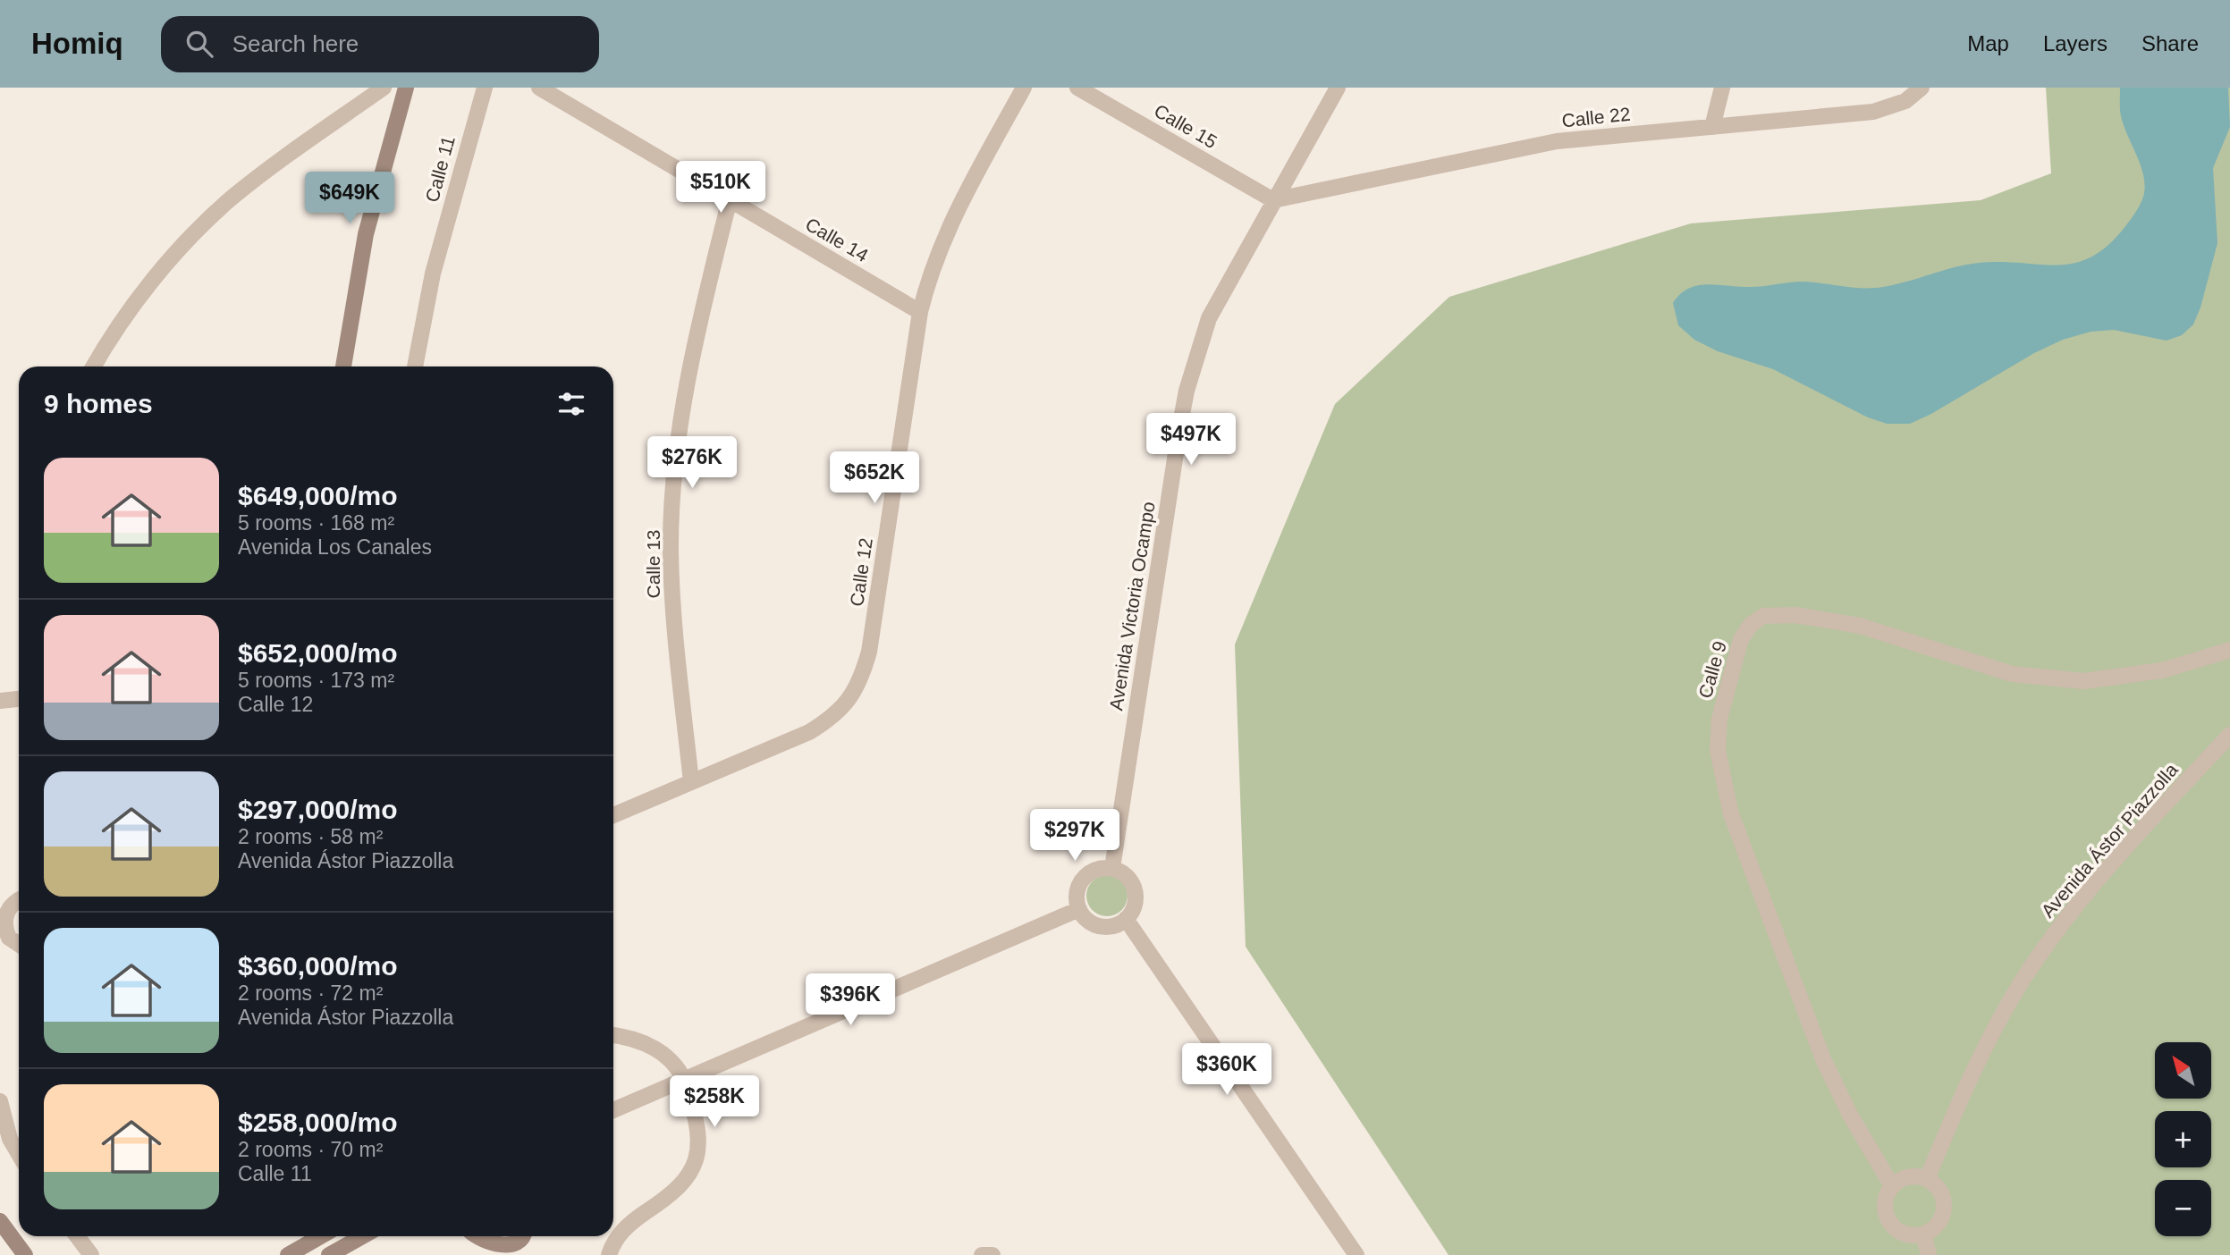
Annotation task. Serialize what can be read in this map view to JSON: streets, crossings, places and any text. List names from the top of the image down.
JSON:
{
  "streets": {
    "street": [
      "Calle 22",
      "Calle 15",
      "Calle 11",
      "Calle 14",
      "Calle 13",
      "Calle 12",
      "Avenida Victoria Ocampo",
      "Calle 9",
      "Avenida Ástor Piazzolla"
    ]
  },
  "crossings": [
    ["Calle 22", "Calle 15"],
    ["Calle 22", "Avenida Victoria Ocampo"],
    ["Calle 15", "Avenida Victoria Ocampo"],
    ["Calle 14", "Calle 13"],
    ["Calle 14", "Calle 12"],
    ["Calle 13", "Calle 12"],
    ["Calle 9", "Avenida Ástor Piazzolla"]
  ],
  "north": "top left",
  "page": {
    "header": "Homiq",
    "search": "Search here",
    "nav": ["Map", "Layers", "Share"],
    "price": [
      "$510K",
      "$649K",
      "$497K",
      "$276K",
      "$652K",
      "$297K",
      "$396K",
      "$360K",
      "$258K"
    ],
    "heading": "9 homes",
    "list": [
      {
        "name": "$649,000/mo",
        "note": "5 rooms · 168 m² · Avenida Los Canales"
      },
      {
        "name": "$652,000/mo",
        "note": "5 rooms · 173 m² · Calle 12"
      },
      {
        "name": "$297,000/mo",
        "note": "2 rooms · 58 m² · Avenida Ástor Piazzolla"
      },
      {
        "name": "$360,000/mo",
        "note": "2 rooms · 72 m² · Avenida Ástor Piazzolla"
      },
      {
        "name": "$258,000/mo",
        "note": "2 rooms · 70 m² · Calle 11"
      }
    ],
    "map_buttons": ["+", "−"]
  }
}
